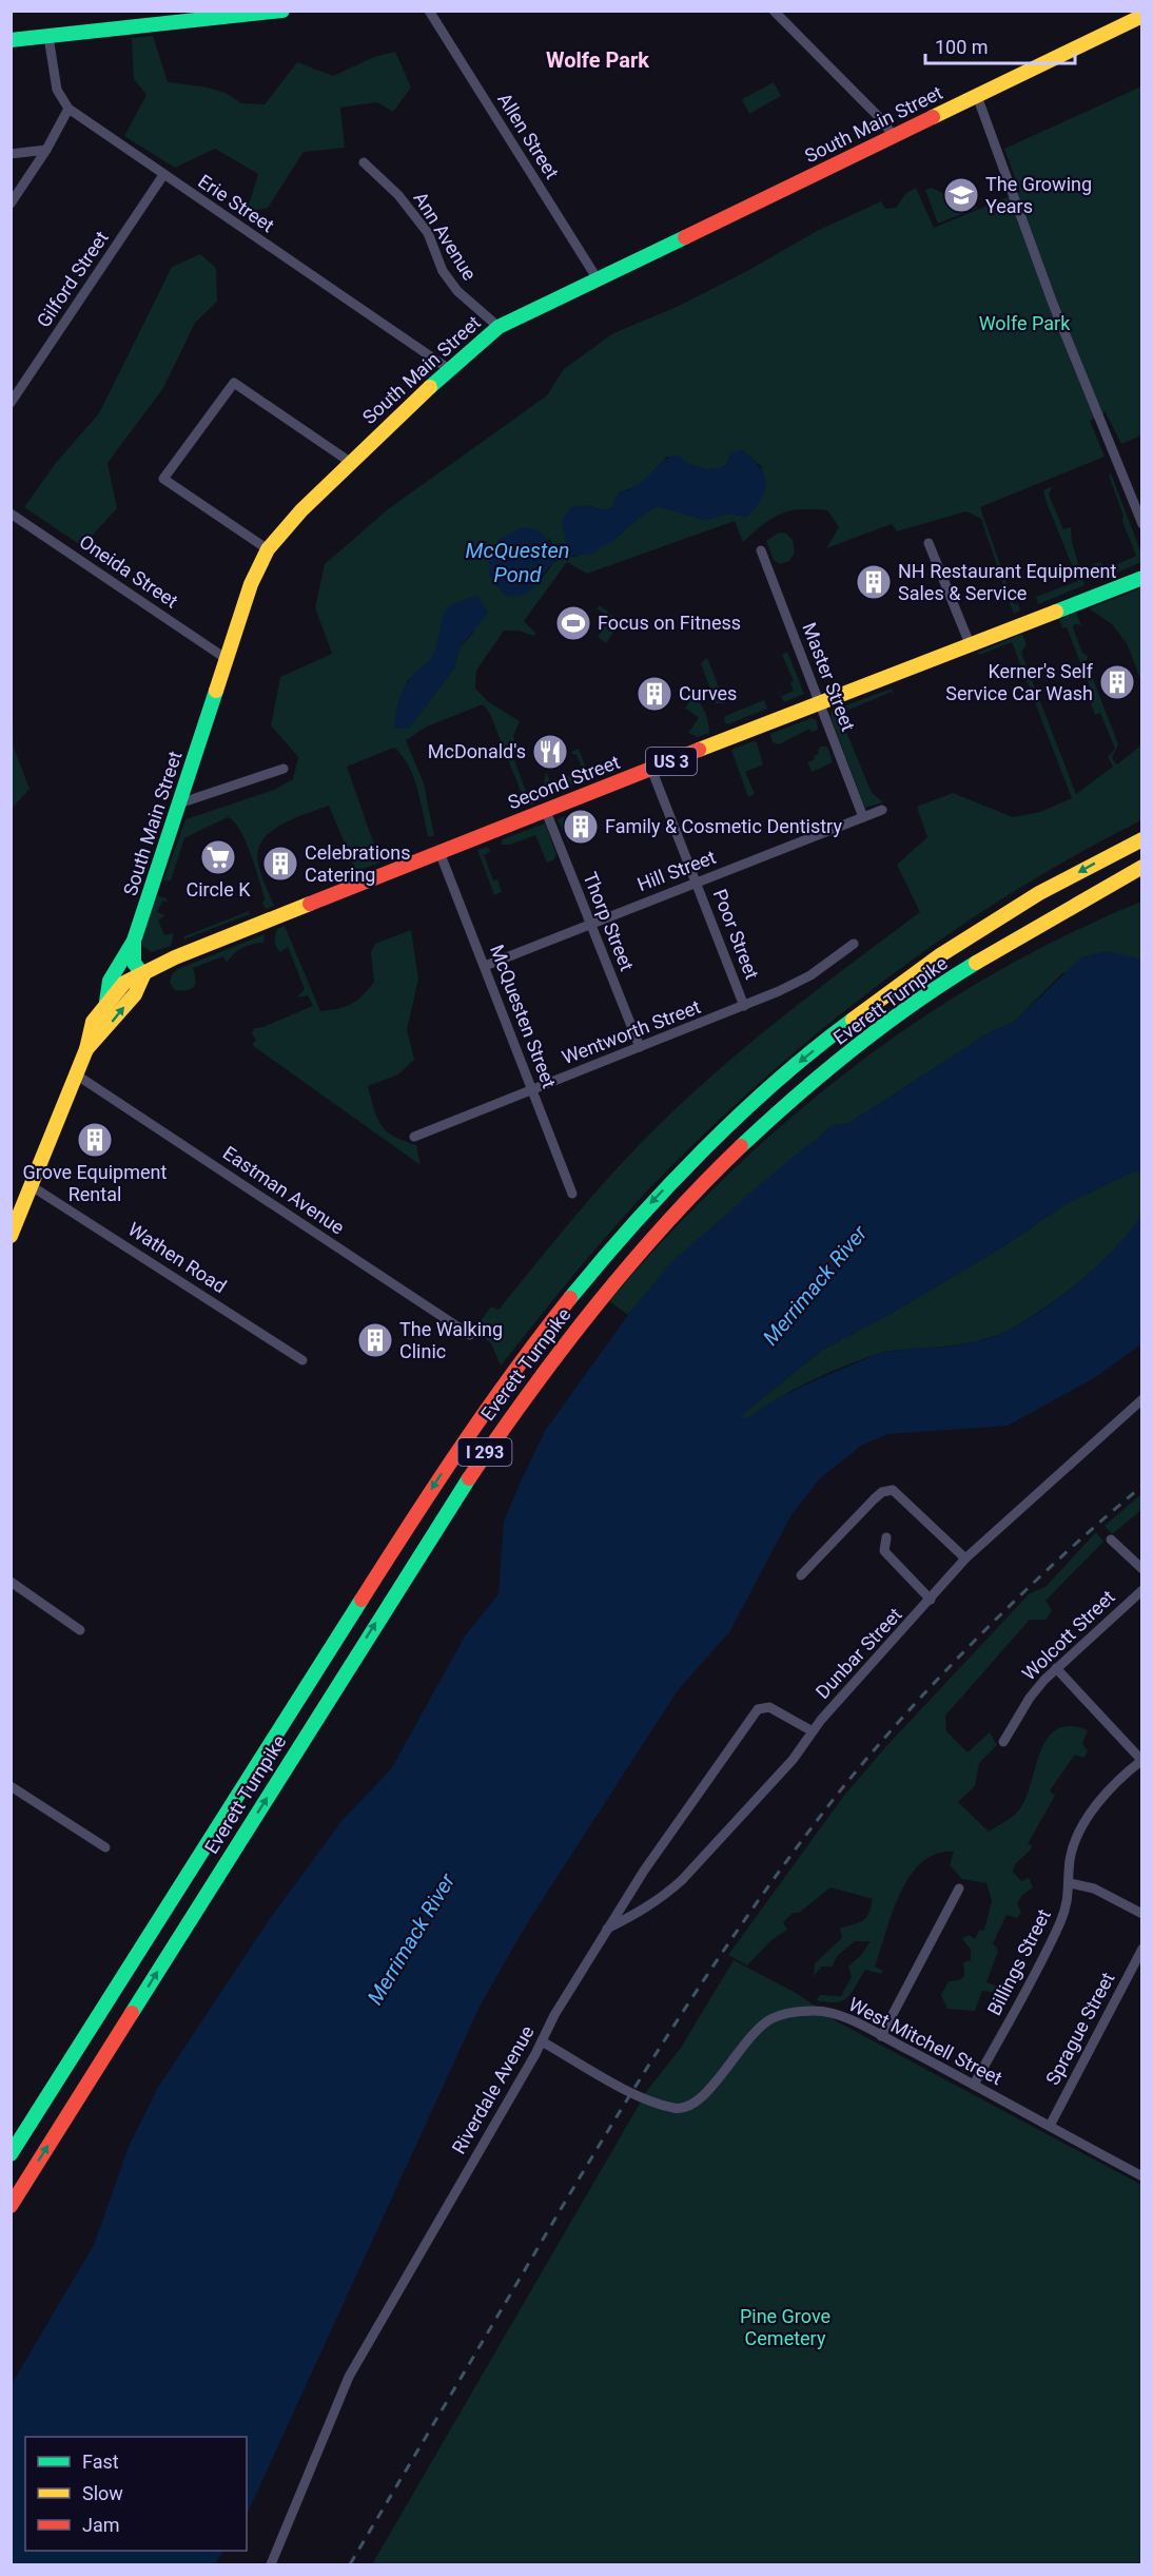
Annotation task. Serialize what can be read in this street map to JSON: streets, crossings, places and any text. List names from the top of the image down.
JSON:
{
  "streets": {
    "main road": [
      "South Main Street",
      "US 3",
      "Second Street",
      "Everett Turnpike",
      "I 293"
    ],
    "street": [
      "Allen Street",
      "Erie Street",
      "Ann Avenue",
      "Gilford Street",
      "Oneida Street",
      "Master Street",
      "Hill Street",
      "Thorp Street",
      "Poor Street",
      "McQuesten Street",
      "Wentworth Street",
      "Eastman Avenue",
      "Wathen Road",
      "Wolcott Street",
      "Dunbar Street",
      "Billings Street",
      "Sprague Street",
      "West Mitchell Street",
      "Riverdale Avenue"
    ]
  },
  "crossings": [
    ["South Main Street", "Allen Street"],
    ["South Main Street", "Erie Street"],
    ["South Main Street", "Ann Avenue"],
    ["South Main Street", "Oneida Street"],
    ["South Main Street", "US 3"],
    ["Erie Street", "Gilford Street"],
    ["Master Street", "Second Street"],
    ["Master Street", "Hill Street"],
    ["US 3", "Second Street"],
    ["US 3", "Eastman Avenue"],
    ["US 3", "Wathen Road"],
    ["Second Street", "Thorp Street"],
    ["Second Street", "Poor Street"],
    ["Second Street", "McQuesten Street"],
    ["Hill Street", "Thorp Street"],
    ["Hill Street", "Poor Street"],
    ["Hill Street", "McQuesten Street"],
    ["Thorp Street", "Wentworth Street"],
    ["Poor Street", "Wentworth Street"],
    ["McQuesten Street", "Wentworth Street"],
    ["Dunbar Street", "Riverdale Avenue"],
    ["Billings Street", "West Mitchell Street"],
    ["Sprague Street", "West Mitchell Street"],
    ["West Mitchell Street", "Riverdale Avenue"]
  ],
  "districts": ["Wolfe Park"],
  "water": ["McQuesten Pond", "Merrimack River"],
  "parks": ["Wolfe Park", "Pine Grove Cemetery"],
  "places": {
    "school or university": ["The Growing Years"],
    "building": [
      "NH Restaurant Equipment Sales & Service",
      "Kerner's Self Service Car Wash",
      "Curves",
      "Family & Cosmetic Dentistry",
      "Celebrations Catering",
      "Grove Equipment Rental",
      "The Walking Clinic"
    ],
    "sports": ["Focus on Fitness"],
    "restaurant": ["McDonald's"],
    "supermarket": ["Circle K"]
  },
  "legend": ["Fast", "Slow", "Jam"],
  "scale_bar": "100 m"
}
